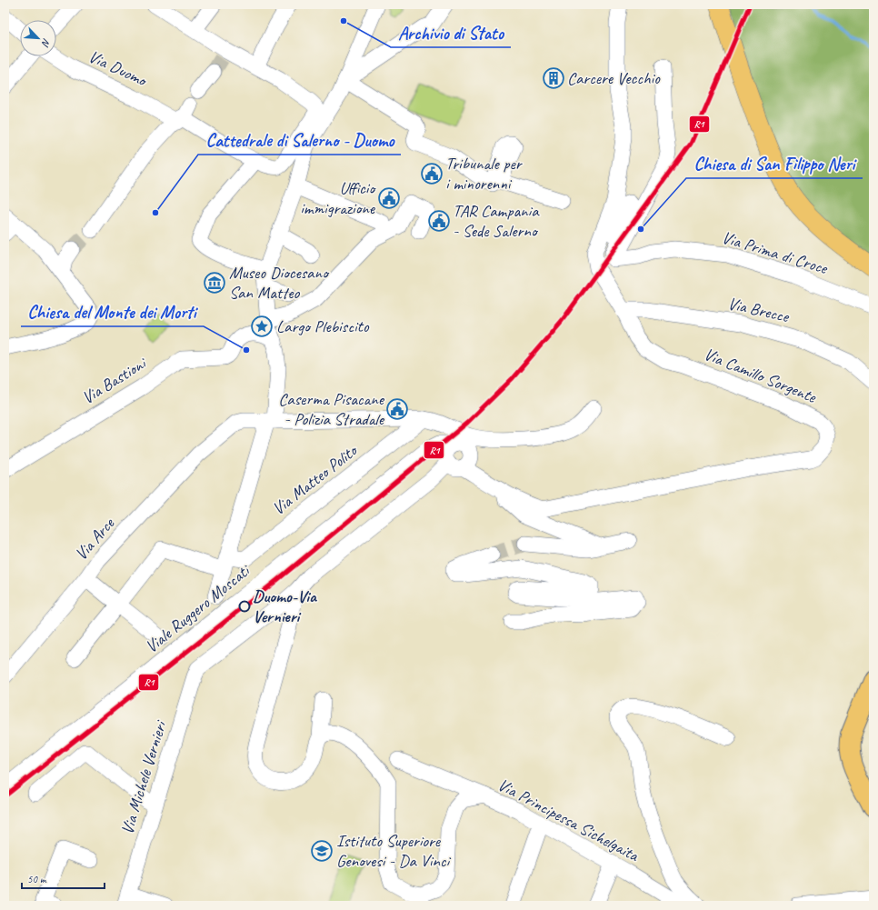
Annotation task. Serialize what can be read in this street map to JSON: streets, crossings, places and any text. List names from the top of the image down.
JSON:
{
  "streets": {
    "street": [
      "Via Duomo",
      "Via Prima di Croce",
      "Via Brecce",
      "Via Camillo Sorgente",
      "Via Bastioni",
      "Via Matteo Polito",
      "Via Arce",
      "Viale Ruggero Moscati",
      "Via Michele Vernieri",
      "Via Principessa Sichelgaita"
    ]
  },
  "crossings": [
    ["Via Brecce", "Via Camillo Sorgente"],
    ["Via Camillo Sorgente", "Via Arce"],
    ["Via Camillo Sorgente", "Viale Ruggero Moscati"],
    ["Via Matteo Polito", "Via Arce"],
    ["Via Arce", "Viale Ruggero Moscati"]
  ],
  "places": {
    "other": [
      "Archivio di Stato",
      "Cattedrale di Salerno - Duomo",
      "Chiesa di San Filippo Neri",
      "Chiesa del Monte dei Morti",
      "Duomo-Via Vernieri"
    ],
    "building": ["Carcere Vecchio"],
    "public building": [
      "Tribunale per i minorenni",
      "Ufficio immigrazione",
      "TAR Campania - Sede Salerno",
      "Caserma Pisacane - Polizia Stradale"
    ],
    "museum": ["Museo Diocesano San Matteo"],
    "place": ["Largo Plebiscito"],
    "school or university": ["Istituto Superiore Genovesi - Da Vinci"]
  },
  "lines": ["transit line R1"],
  "scale_bar": "50 m",
  "north": "bottom right"
}
